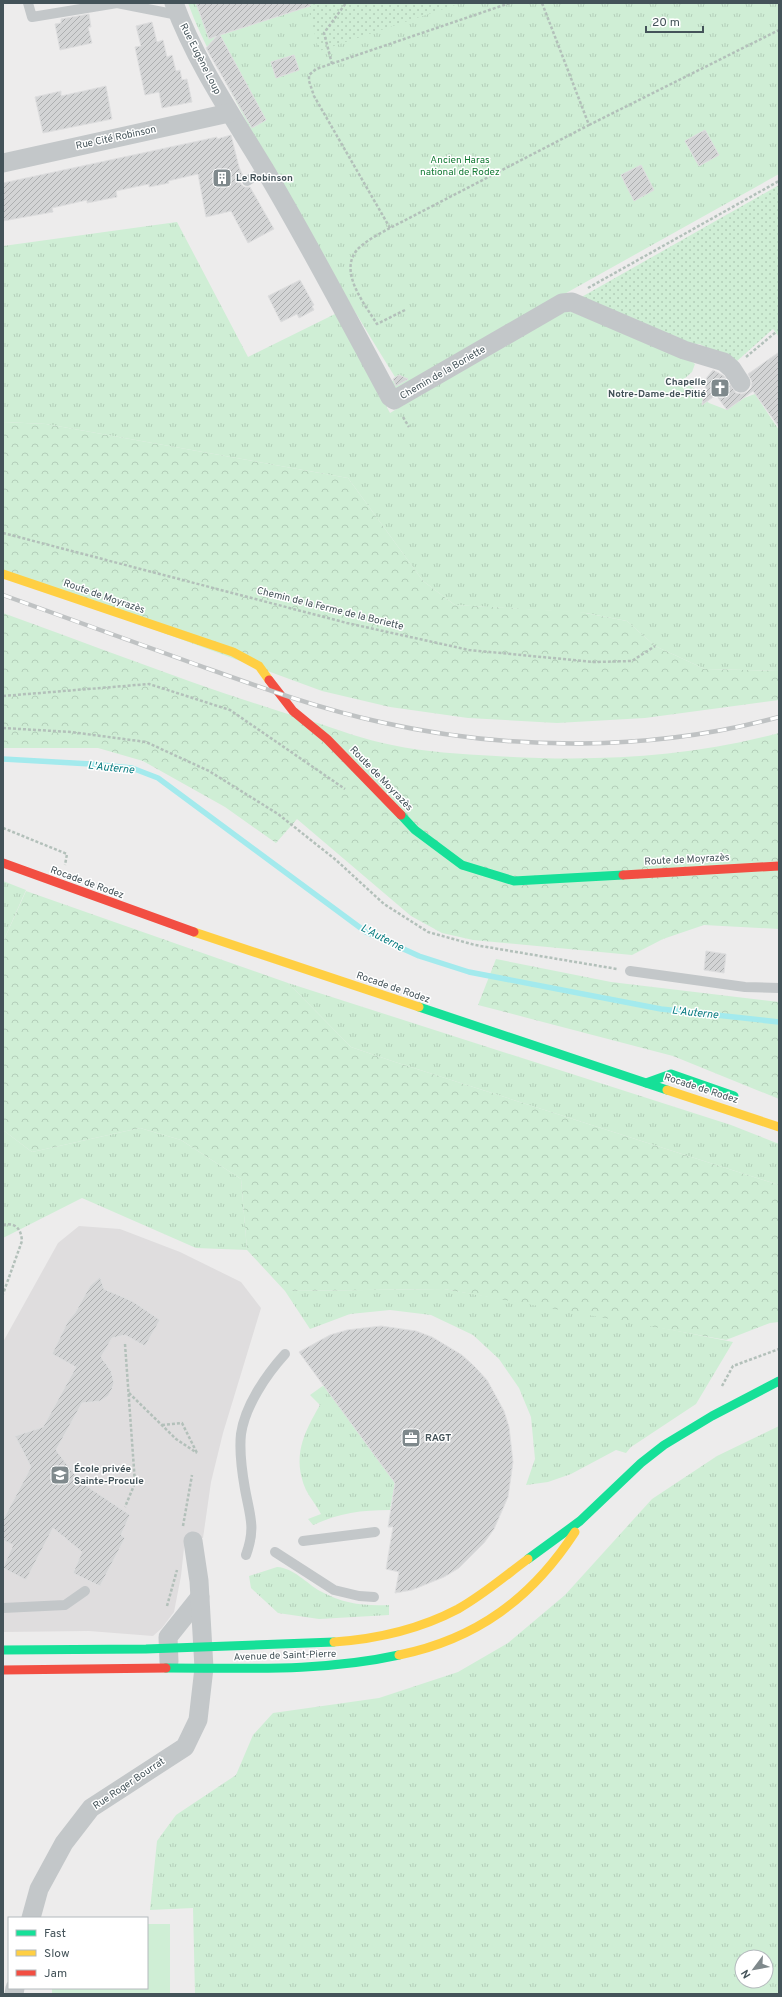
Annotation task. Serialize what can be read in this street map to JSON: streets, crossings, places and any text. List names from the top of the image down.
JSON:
{
  "streets": {
    "street": [
      "Rue Eugène Loup",
      "Rue Cité Robinson",
      "Chemin de la Boriette",
      "Route de Moyrazès",
      "Rocade de Rodez",
      "Avenue de Saint-Pierre",
      "Rue Roger Bourrat"
    ],
    "path": ["Chemin de la Ferme de la Boriette"]
  },
  "crossings": [
    ["Rue Eugène Loup", "Rue Cité Robinson"],
    ["Rue Eugène Loup", "Chemin de la Boriette"],
    ["Rue Cité Robinson", "Chemin de la Boriette"],
    ["Avenue de Saint-Pierre", "Rue Roger Bourrat"]
  ],
  "water": ["L'Auterne"],
  "parks": ["Ancien Haras national de Rodez"],
  "places": {
    "building": ["Le Robinson"],
    "church": ["Chapelle Notre-Dame-de-Pitié"],
    "office": ["RAGT"],
    "school or university": ["École privée Sainte-Procule"]
  },
  "legend": ["Fast", "Slow", "Jam"],
  "scale_bar": "20 m",
  "north": "bottom left"
}
